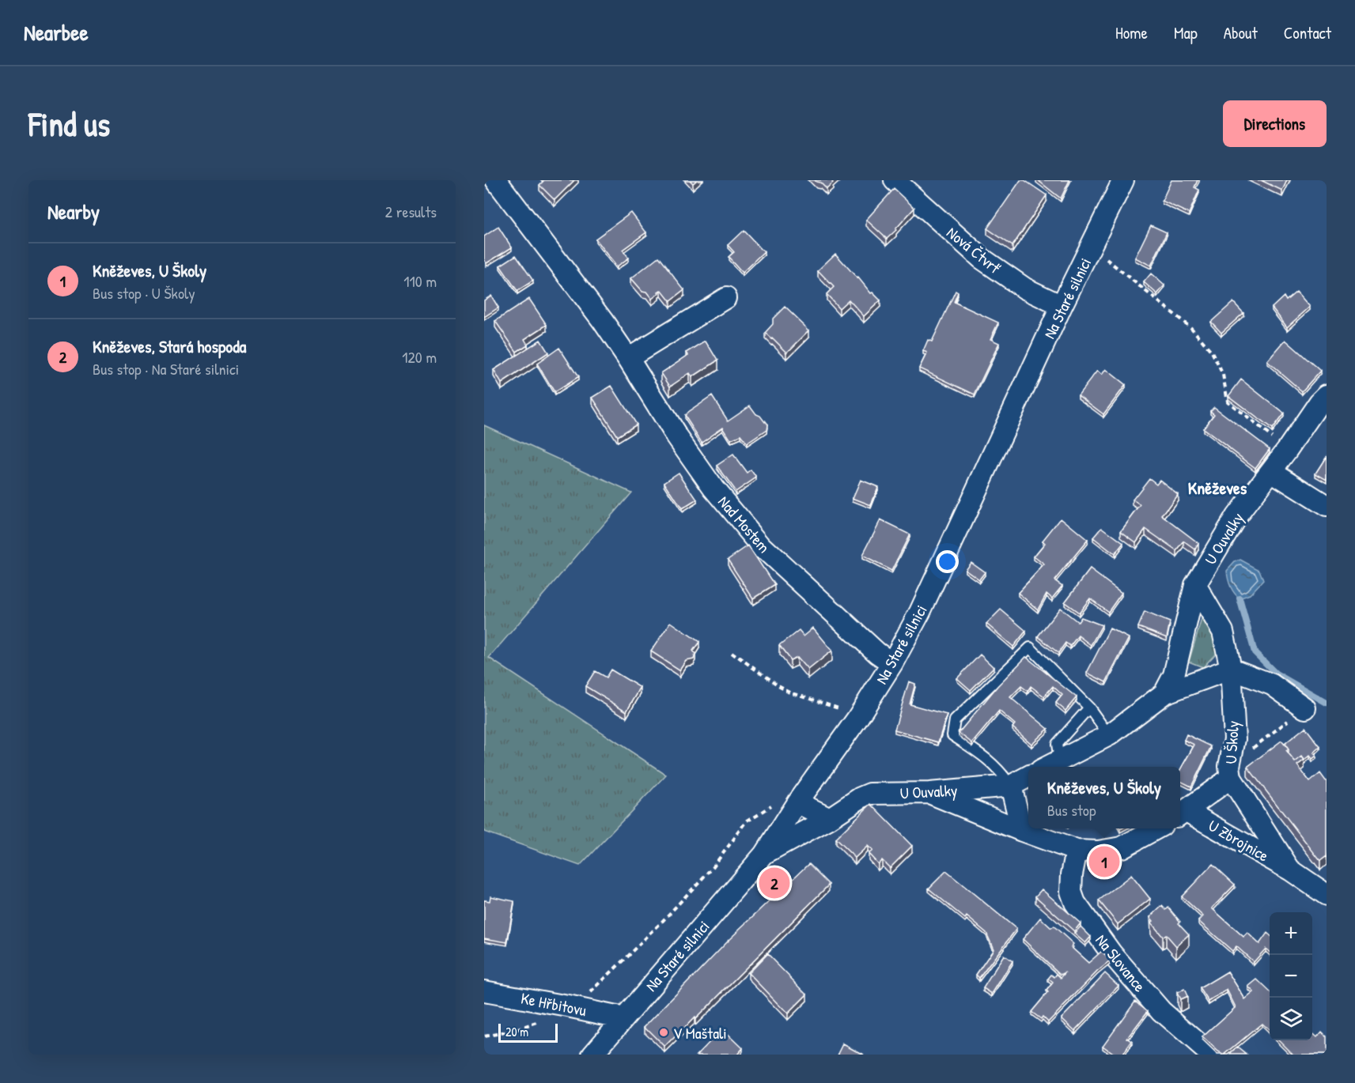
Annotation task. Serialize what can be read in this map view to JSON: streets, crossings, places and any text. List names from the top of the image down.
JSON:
{
  "streets": {
    "street": [
      "Nová Čtvrť",
      "Na Staré silnici",
      "Nad Mostem",
      "U Ouvalky",
      "U Školy",
      "U Zbrojnice",
      "Na Slovance",
      "Ke Hřbitovu"
    ]
  },
  "crossings": [
    ["Nová Čtvrť", "Na Staré silnici"],
    ["Na Staré silnici", "Nad Mostem"],
    ["Na Staré silnici", "U Ouvalky"],
    ["Na Staré silnici", "Ke Hřbitovu"],
    ["U Ouvalky", "U Školy"],
    ["U Školy", "U Zbrojnice"]
  ],
  "districts": ["Kněževes"],
  "places": ["V Maštali"],
  "scale_bar": "20 m",
  "page": {
    "header": "Nearbee",
    "nav": [
      "Home",
      "Map",
      "About",
      "Contact"
    ],
    "buttons": "Directions",
    "title": "Find us",
    "heading": ["Nearby", "2 results"],
    "list": [
      {
        "mark": "1",
        "name": "Kněževes, U Školy",
        "note": "Bus stop · U Školy",
        "value": "110 m"
      },
      {
        "mark": "2",
        "name": "Kněževes, Stará hospoda",
        "note": "Bus stop · Na Staré silnici",
        "value": "120 m"
      }
    ],
    "popup": ["Kněževes, U Školy", "Bus stop"],
    "pins": ["1", "2"],
    "map_buttons": ["+", "−"],
    "scale": "20 m"
  }
}
